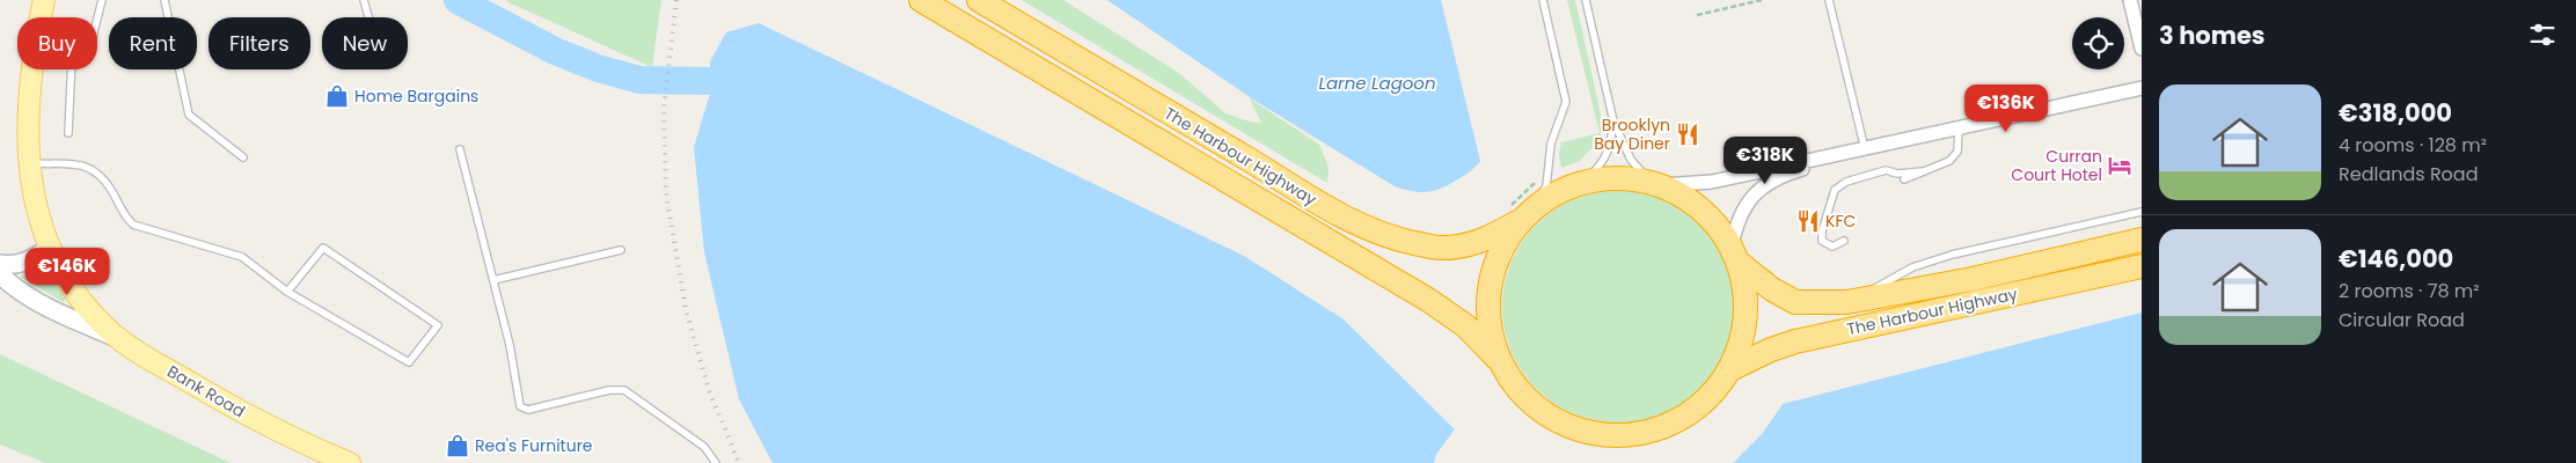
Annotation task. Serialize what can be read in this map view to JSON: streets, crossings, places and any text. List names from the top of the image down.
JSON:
{
  "streets": {
    "highway": ["The Harbour Highway"],
    "main road": ["Bank Road"]
  },
  "water": ["Larne Lagoon"],
  "places": {
    "shop": ["Home Bargains", "Rea's Furniture"],
    "restaurant": ["Brooklyn Bay Diner", "KFC"],
    "hotel": ["Curran Court Hotel"]
  },
  "page": {
    "heading": "3 homes",
    "chip": [
      "Buy",
      "Rent",
      "Filters",
      "New"
    ],
    "list": [
      {
        "name": "€318,000",
        "note": "4 rooms · 128 m² · Redlands Road"
      },
      {
        "name": "€146,000",
        "note": "2 rooms · 78 m² · Circular Road"
      }
    ],
    "price": ["€136K", "€318K", "€146K"]
  }
}
